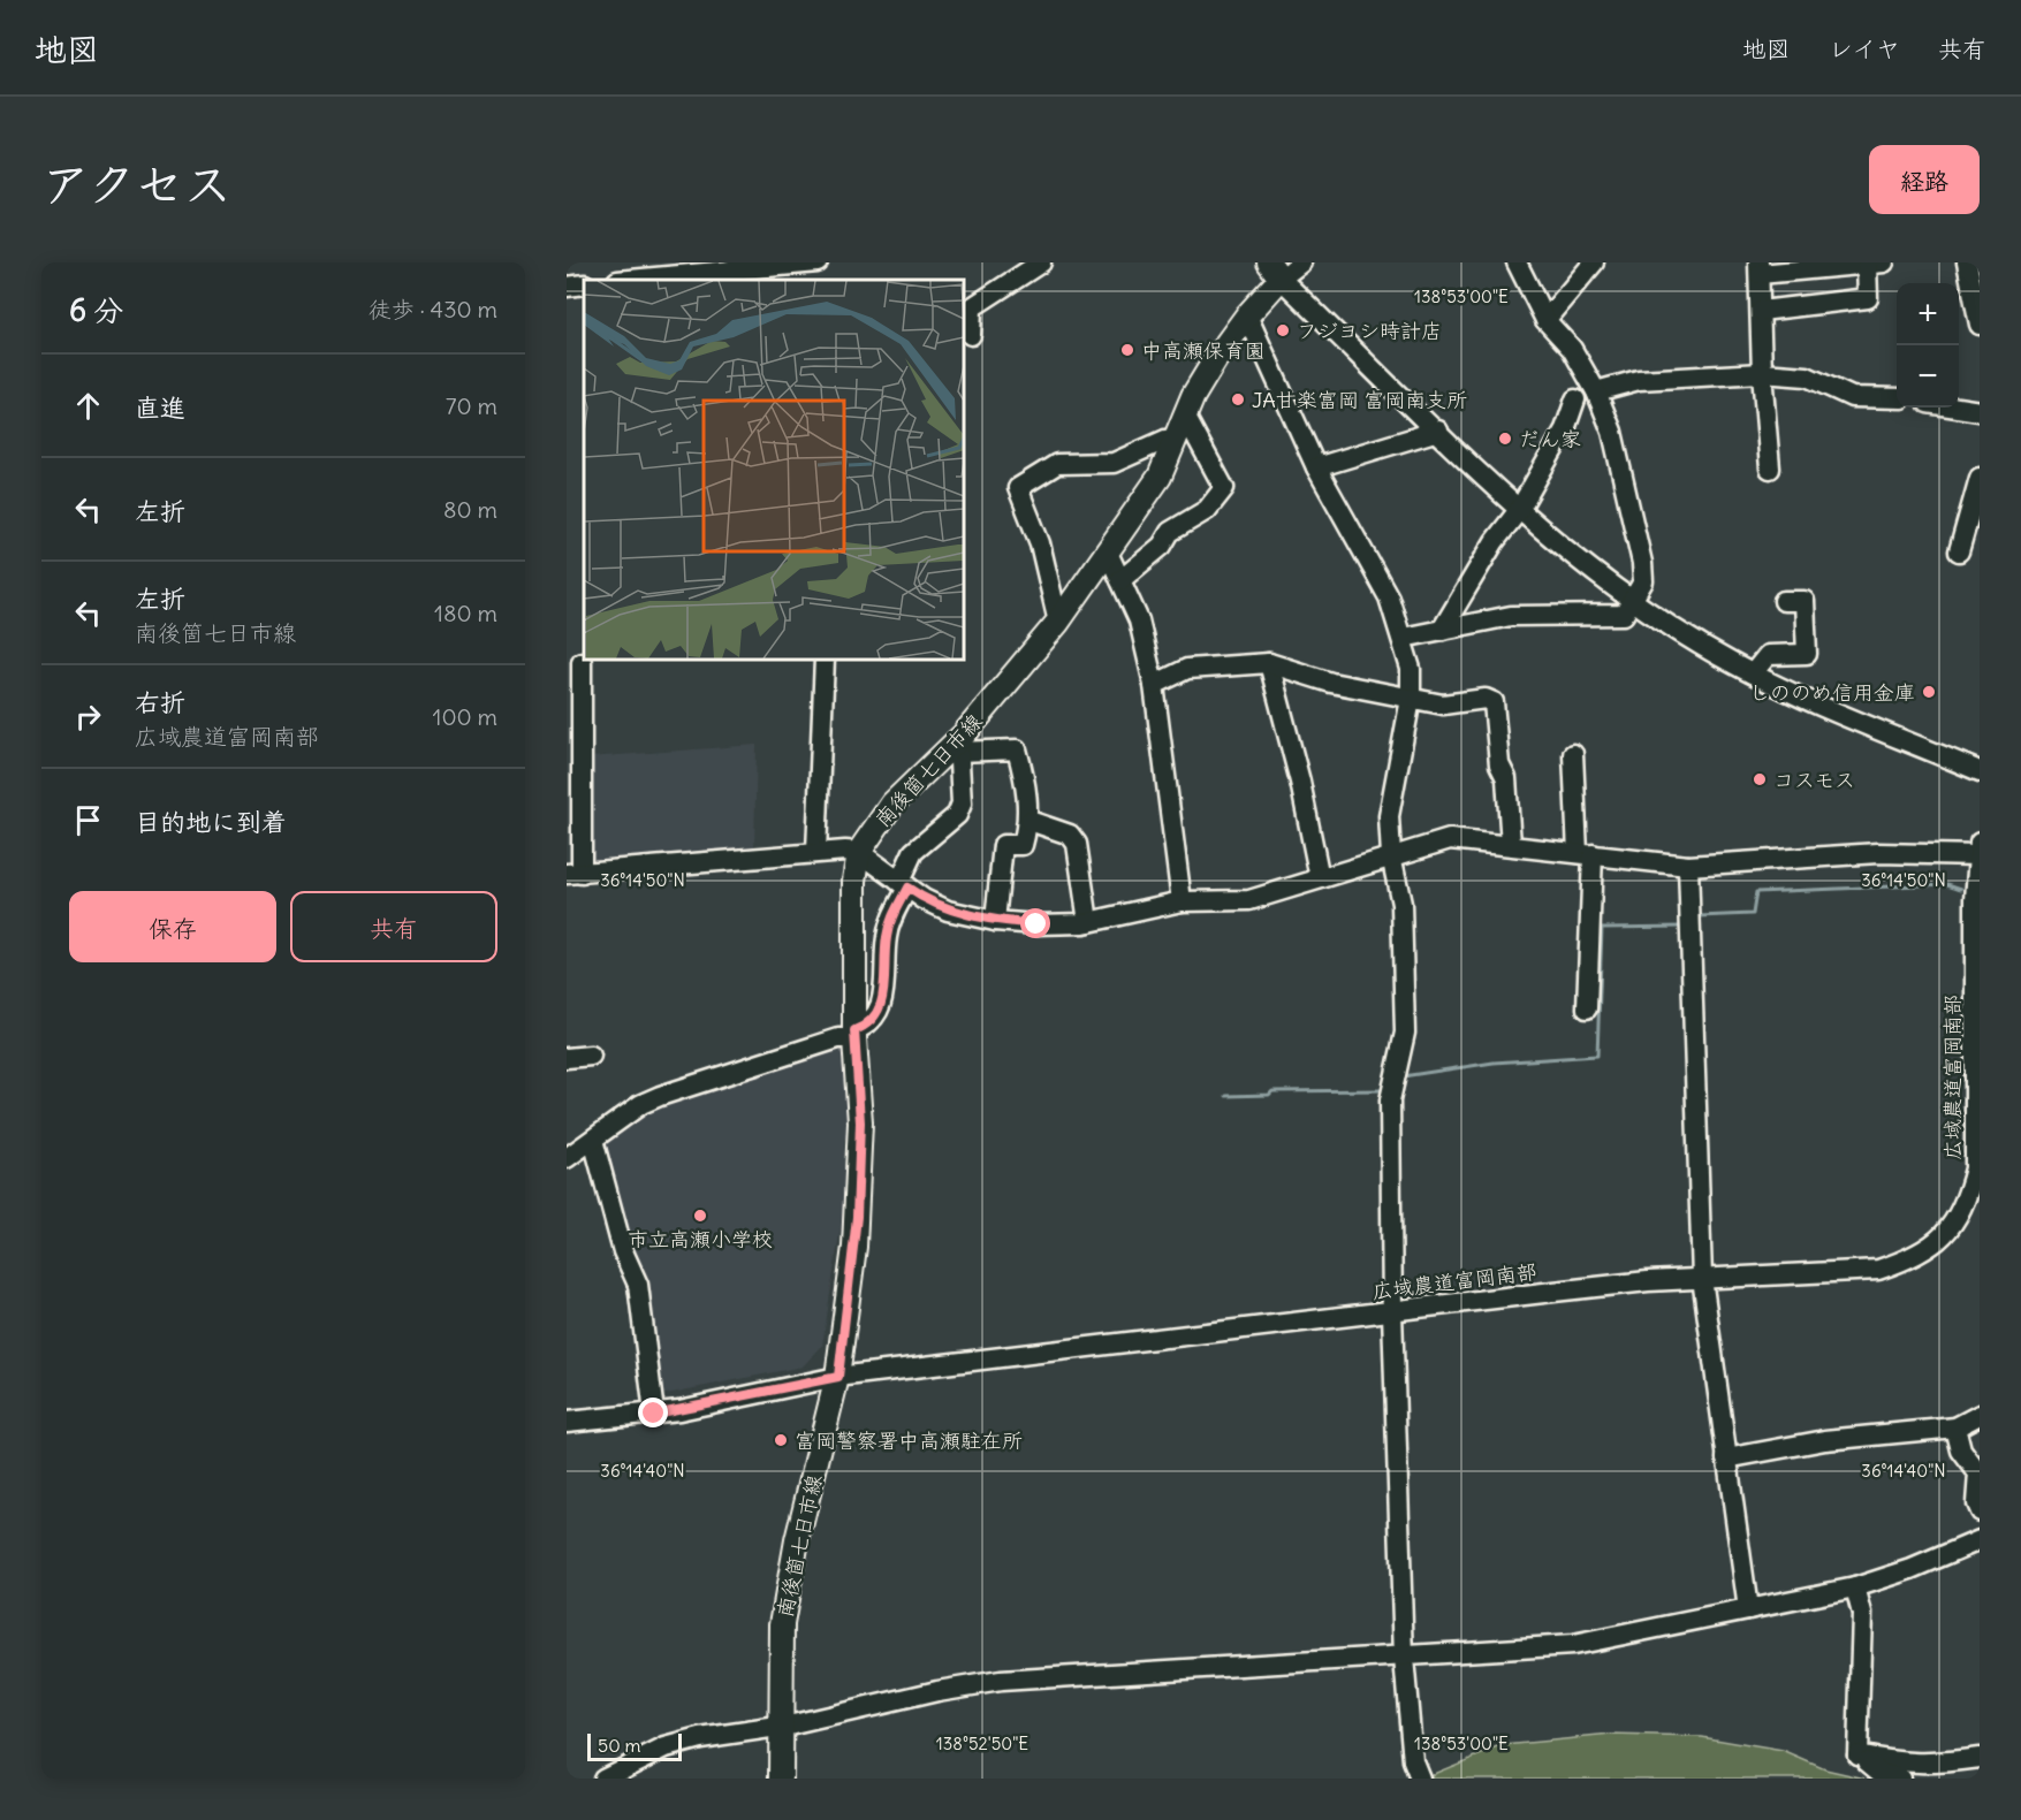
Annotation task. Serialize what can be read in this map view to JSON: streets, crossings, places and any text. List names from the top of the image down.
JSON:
{
  "streets": {
    "main road": ["南後箇七日市線"],
    "street": ["広域農道富岡南部"]
  },
  "crossings": [
    ["南後箇七日市線", "広域農道富岡南部"]
  ],
  "places": [
    "フジヨシ時計店",
    "中高瀬保育園",
    "JA甘楽富岡 富岡南支所",
    "だん家",
    "しののめ信用金庫",
    "コスモス",
    "市立高瀬小学校",
    "富岡警察署中高瀬駐在所"
  ],
  "scale_bar": "50 m",
  "page": {
    "header": "地図",
    "nav": ["地図", "レイヤ", "共有"],
    "title": "アクセス",
    "buttons": [
      "経路",
      ["保存", "共有"]
    ],
    "heading": ["6 分", "徒歩 · 430 m"],
    "map_buttons": ["+", "−"],
    "list": [
      ["直進", "70 m"],
      ["左折", "80 m"],
      ["左折", "南後箇七日市線", "180 m"],
      ["右折", "広域農道富岡南部", "100 m"],
      "目的地に到着"
    ],
    "scale": "50 m"
  },
  "coordinates": [
    "138°53'00\"E",
    "36°14'50\"N",
    "36°14'40\"N",
    "138°52'50\"E"
  ]
}
